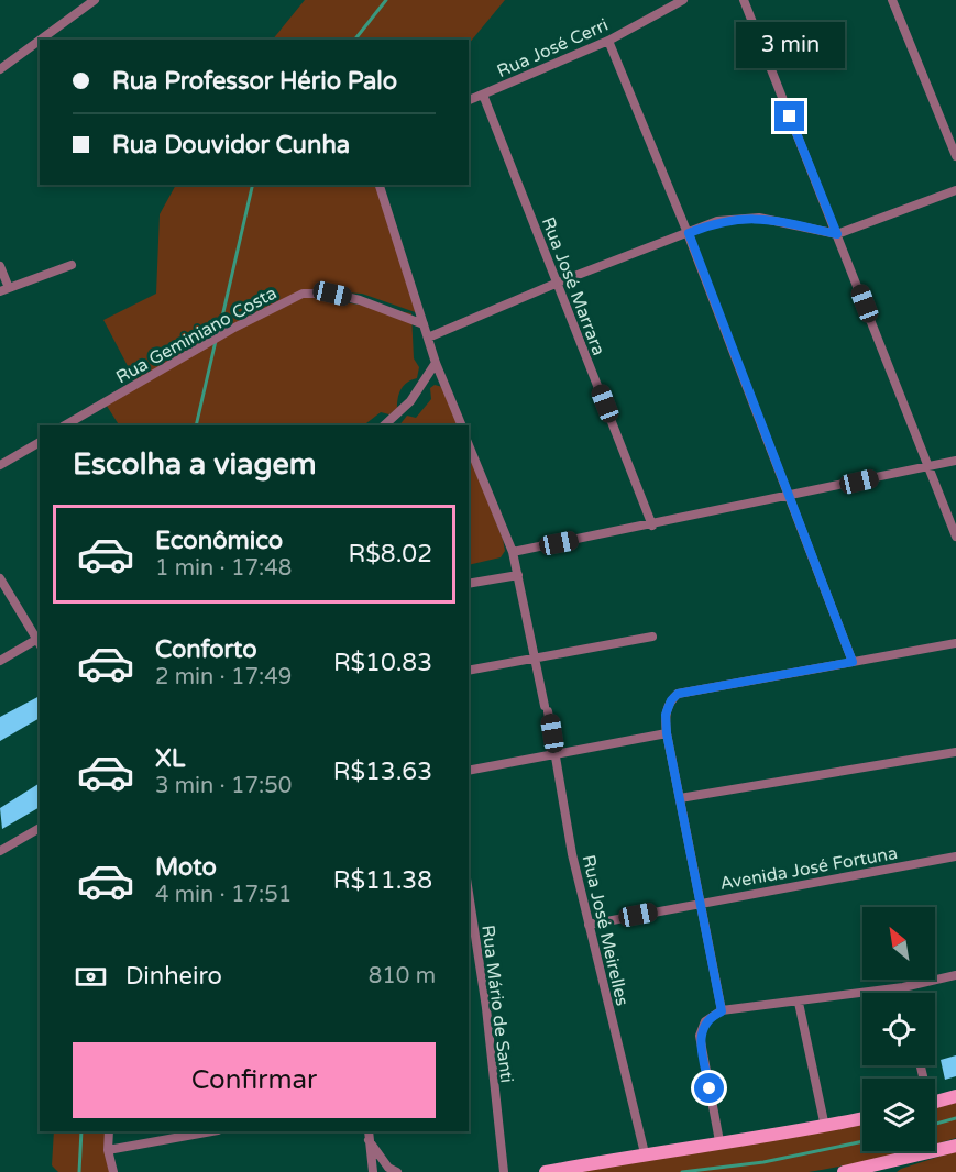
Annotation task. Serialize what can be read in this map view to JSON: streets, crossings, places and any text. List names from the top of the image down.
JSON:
{
  "streets": {
    "street": [
      "Rua José Cerri",
      "Rua José Marrara",
      "Rua Geminiano Costa",
      "Avenida José Fortuna",
      "Rua José Meirelles",
      "Rua Mário de Santi"
    ]
  },
  "crossings": [
    ["Rua José Cerri", "Rua José Marrara"],
    ["Avenida José Fortuna", "Rua José Meirelles"]
  ],
  "north": "top left",
  "page": {
    "bubble": "3 min",
    "banner": ["Rua Professor Hério Palo", "Rua Douvidor Cunha"],
    "heading": "Escolha a viagem",
    "list": [
      {
        "name": "Econômico",
        "note": "1 min · 17:48",
        "value": "R$8.02"
      },
      {
        "name": "Conforto",
        "note": "2 min · 17:49",
        "value": "R$10.83"
      },
      {
        "name": "XL",
        "note": "3 min · 17:50",
        "value": "R$13.63"
      },
      {
        "name": "Moto",
        "note": "4 min · 17:51",
        "value": "R$11.38"
      }
    ],
    "pay": ["Dinheiro", "810 m"],
    "buttons": "Confirmar"
  }
}
